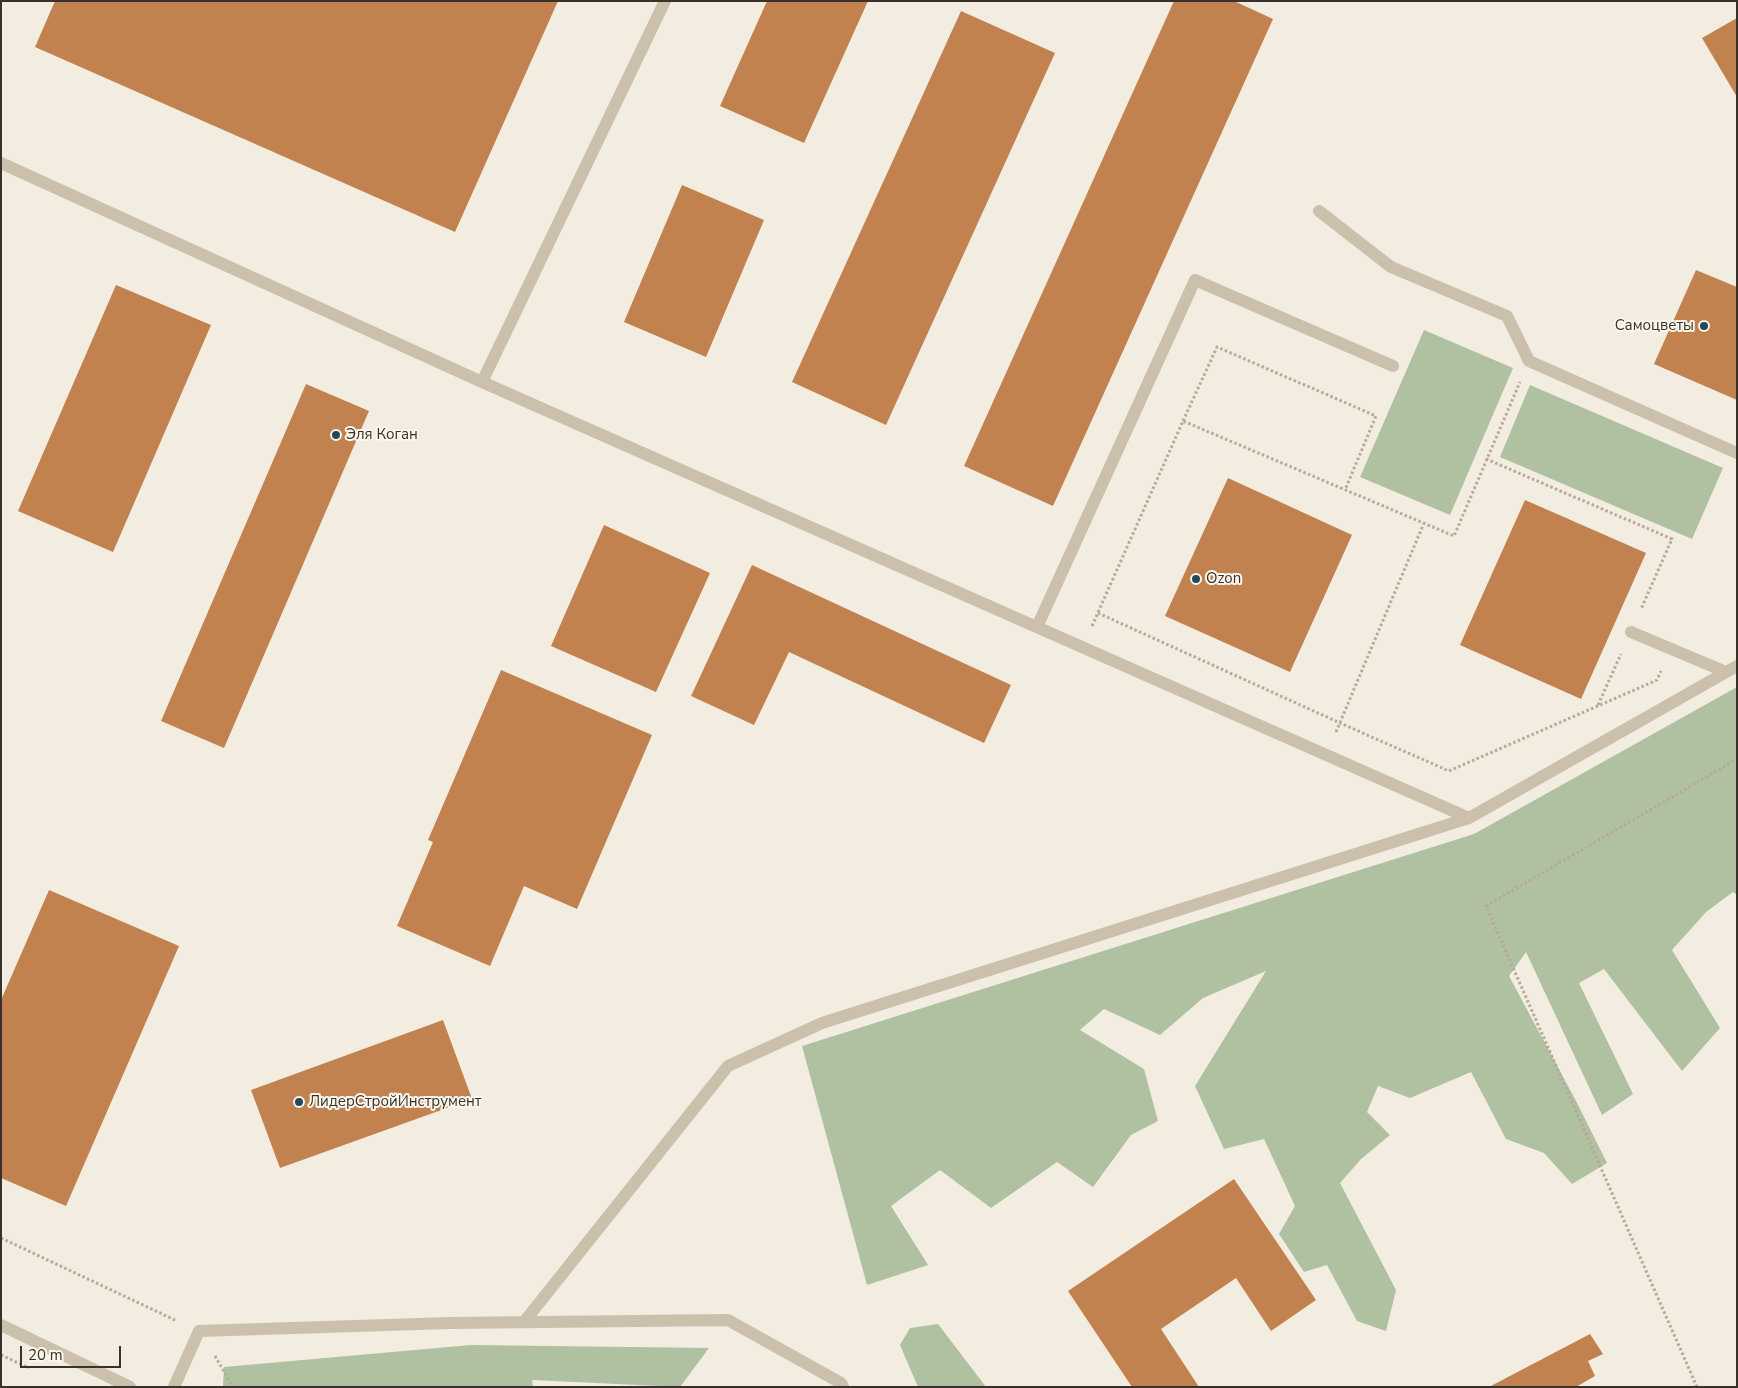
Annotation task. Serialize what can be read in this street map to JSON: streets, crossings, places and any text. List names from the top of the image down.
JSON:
{
  "places": [
    "Самоцветы",
    "Эля Коган",
    "Ozon",
    "ЛидерСтройИнструмент"
  ],
  "scale_bar": "20 m"
}
